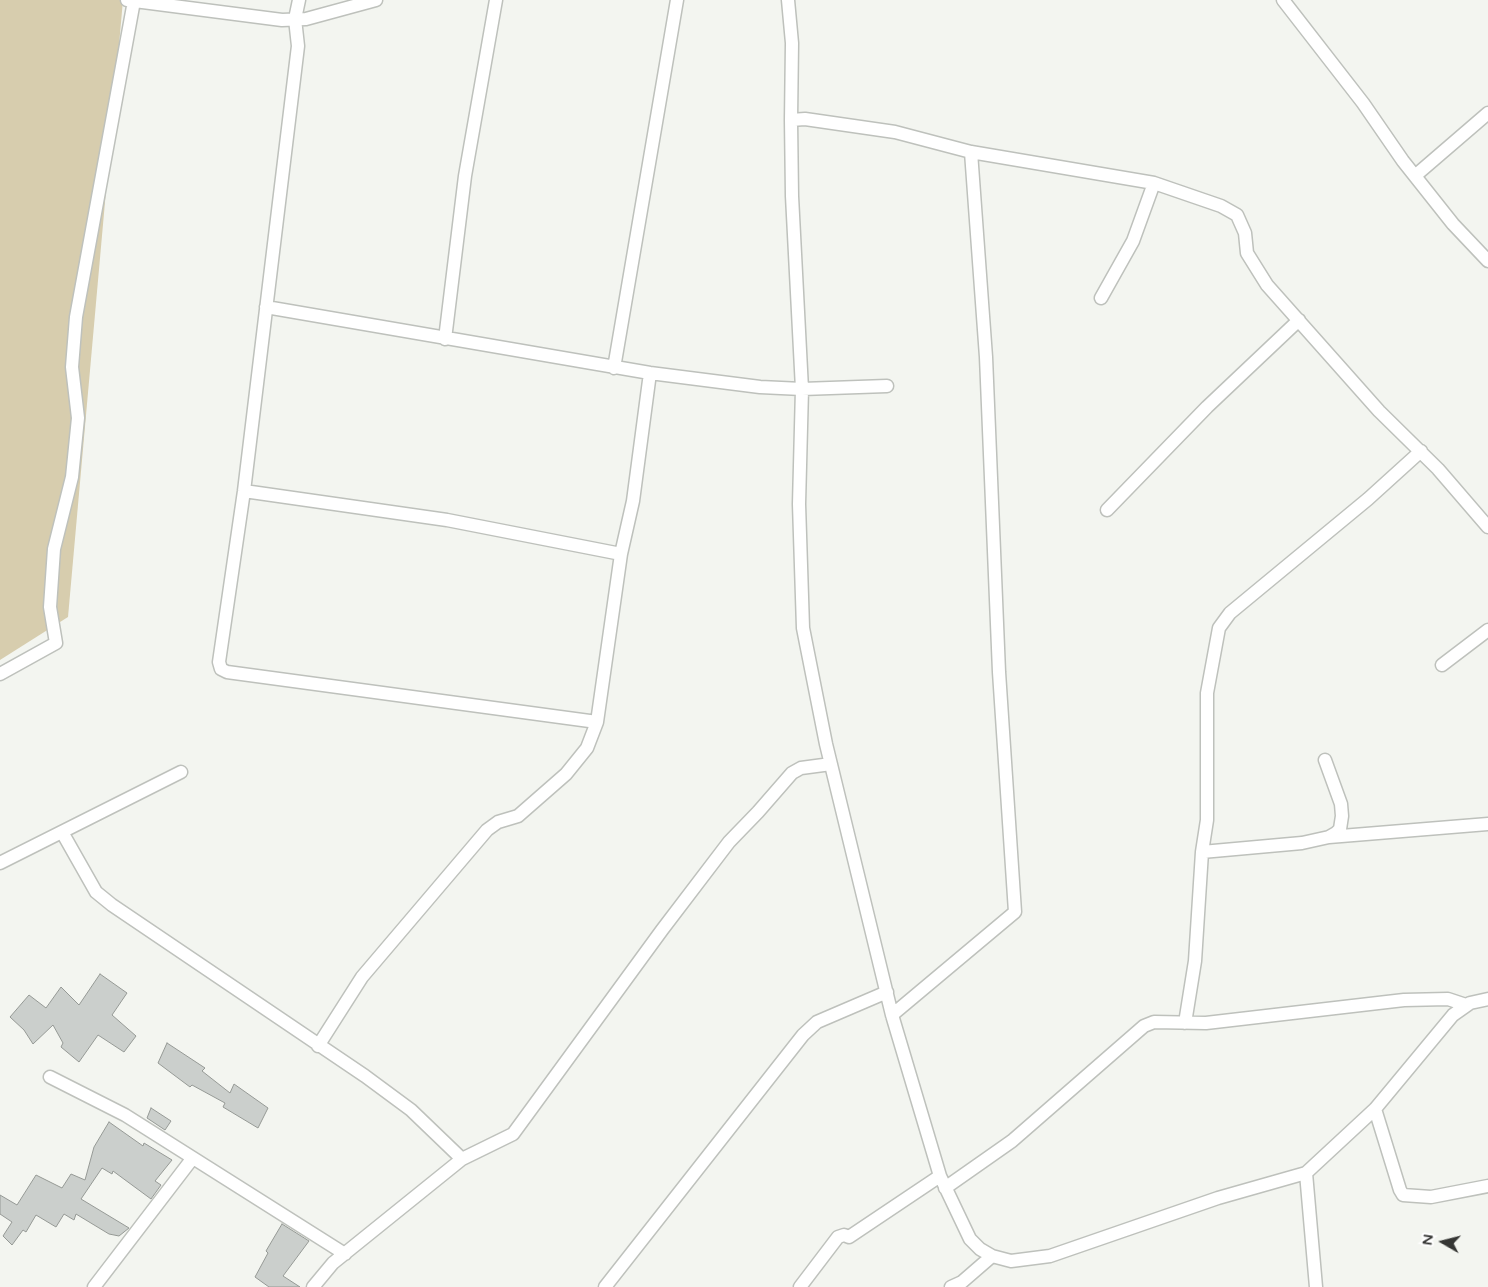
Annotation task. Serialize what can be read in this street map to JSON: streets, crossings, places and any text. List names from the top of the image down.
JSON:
{
  "north": "left"
}
